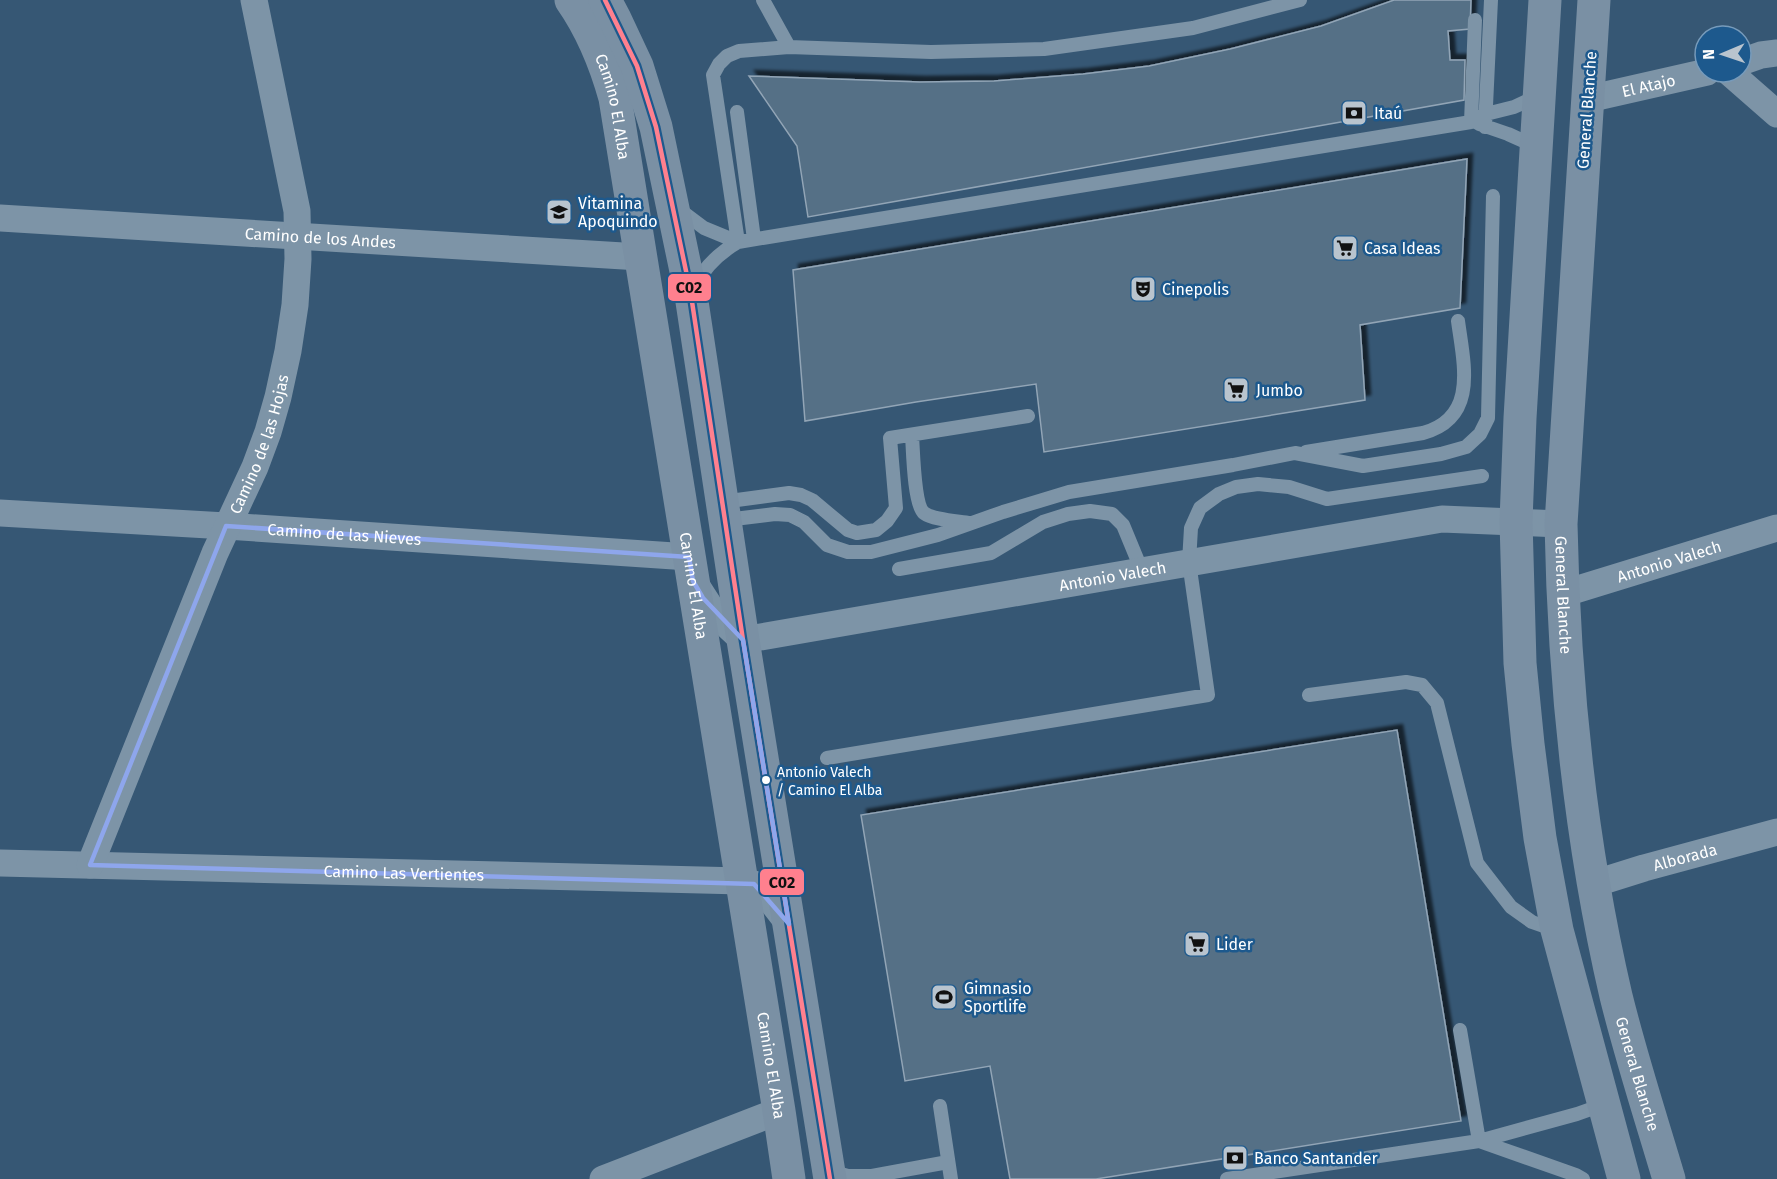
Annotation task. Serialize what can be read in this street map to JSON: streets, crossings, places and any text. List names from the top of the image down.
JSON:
{
  "streets": {
    "main road": ["Camino El Alba", "General Blanche"],
    "street": [
      "El Atajo",
      "Camino de los Andes",
      "Camino de las Hojas",
      "Camino de las Nieves",
      "Antonio Valech",
      "Alborada",
      "Camino Las Vertientes"
    ]
  },
  "crossings": [
    ["El Atajo", "General Blanche"],
    ["Camino El Alba", "Camino de los Andes"],
    ["Camino El Alba", "Camino de las Nieves"],
    ["Camino El Alba", "Antonio Valech"],
    ["Camino El Alba", "Camino Las Vertientes"],
    ["General Blanche", "Antonio Valech"],
    ["General Blanche", "Alborada"],
    ["Camino de los Andes", "Camino de las Hojas"],
    ["Camino de las Hojas", "Camino de las Nieves"],
    ["Camino de las Hojas", "Camino Las Vertientes"]
  ],
  "places": {
    "bank": ["Itaú", "Banco Santander"],
    "school or university": ["Vitamina Apoquindo"],
    "supermarket": ["Casa Ideas", "Jumbo", "Lider"],
    "theatre": ["Cinepolis"],
    "other": ["Antonio Valech / Camino El Alba"],
    "sports": ["Gimnasio Sportlife"]
  },
  "lines": ["transit line C02"],
  "north": "left"
}
